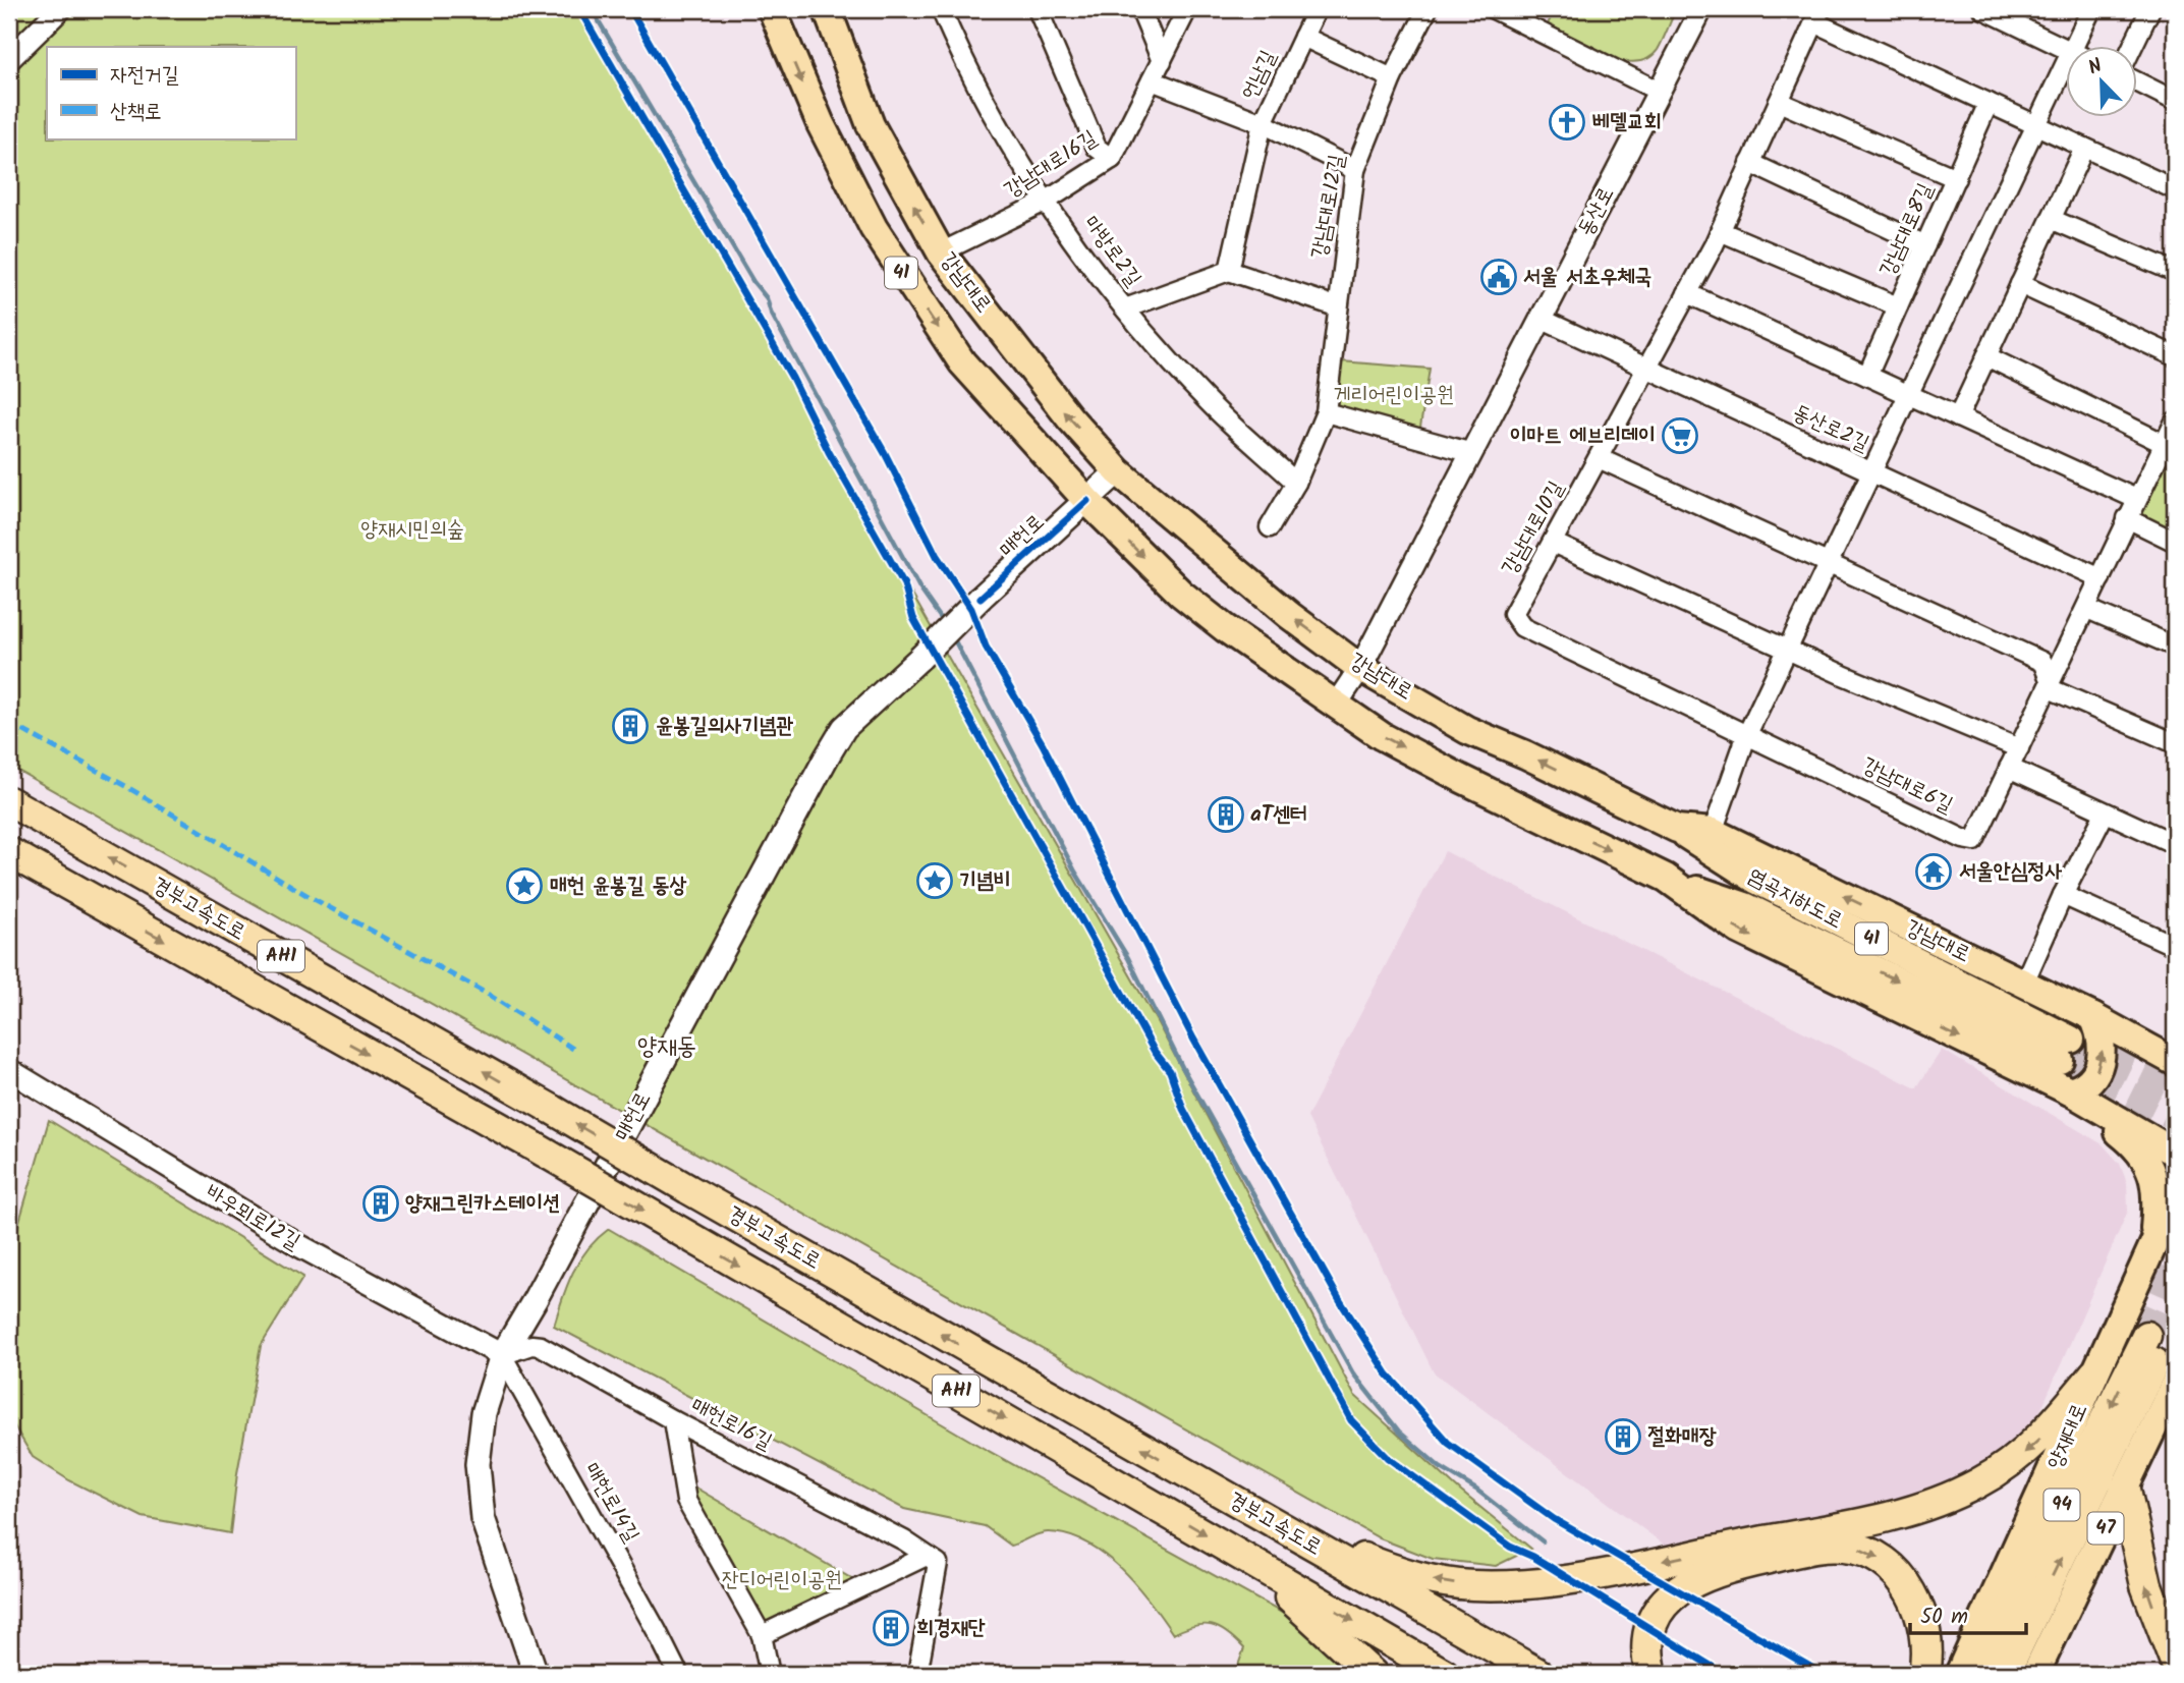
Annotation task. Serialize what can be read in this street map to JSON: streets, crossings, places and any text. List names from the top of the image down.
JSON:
{
  "streets": {
    "highway": [
      "경부고속도로",
      "AH1",
      "양재대로",
      "94"
    ],
    "main road": [
      "41",
      "강남대로",
      "매헌로",
      "염곡지하도로",
      "47"
    ],
    "street": [
      "언남길",
      "강남대로16길",
      "강남대로12길",
      "동산로",
      "강남대로8길",
      "마방로2길",
      "동산로2길",
      "강남대로10길",
      "강남대로6길",
      "바우뫼로12길",
      "매헌로16길",
      "매헌로14길"
    ]
  },
  "crossings": [
    ["강남대로16길", "마방로2길"],
    ["강남대로16길", "강남대로"],
    ["강남대로12길", "마방로2길"],
    ["동산로", "41"],
    ["동산로", "강남대로"],
    ["동산로", "동산로2길"],
    ["41", "매헌로"],
    ["41", "염곡지하도로"],
    ["강남대로", "매헌로"],
    ["강남대로", "염곡지하도로"],
    ["동산로2길", "강남대로10길"],
    ["동산로2길", "강남대로6길"],
    ["강남대로10길", "강남대로6길"],
    ["매헌로", "바우뫼로12길"],
    ["매헌로", "매헌로16길"],
    ["매헌로", "매헌로14길"],
    ["바우뫼로12길", "매헌로16길"],
    ["바우뫼로12길", "매헌로14길"],
    ["매헌로16길", "매헌로14길"]
  ],
  "districts": ["양재동"],
  "parks": ["게리어린이공원", "양재시민의숲", "잔디어린이공원"],
  "places": {
    "church": ["베델교회"],
    "public building": ["서울 서초우체국"],
    "supermarket": ["이마트 에브리데이"],
    "building": [
      "윤봉길의사기념관",
      "aT센터",
      "양재그린카스테이션",
      "절화매장",
      "희경재단"
    ],
    "temple": ["서울안심정사"],
    "place": ["기념비", "매헌 윤봉길 동상"]
  },
  "legend": ["자전거길", "산책로"],
  "scale_bar": "50 m",
  "north": "top left"
}
